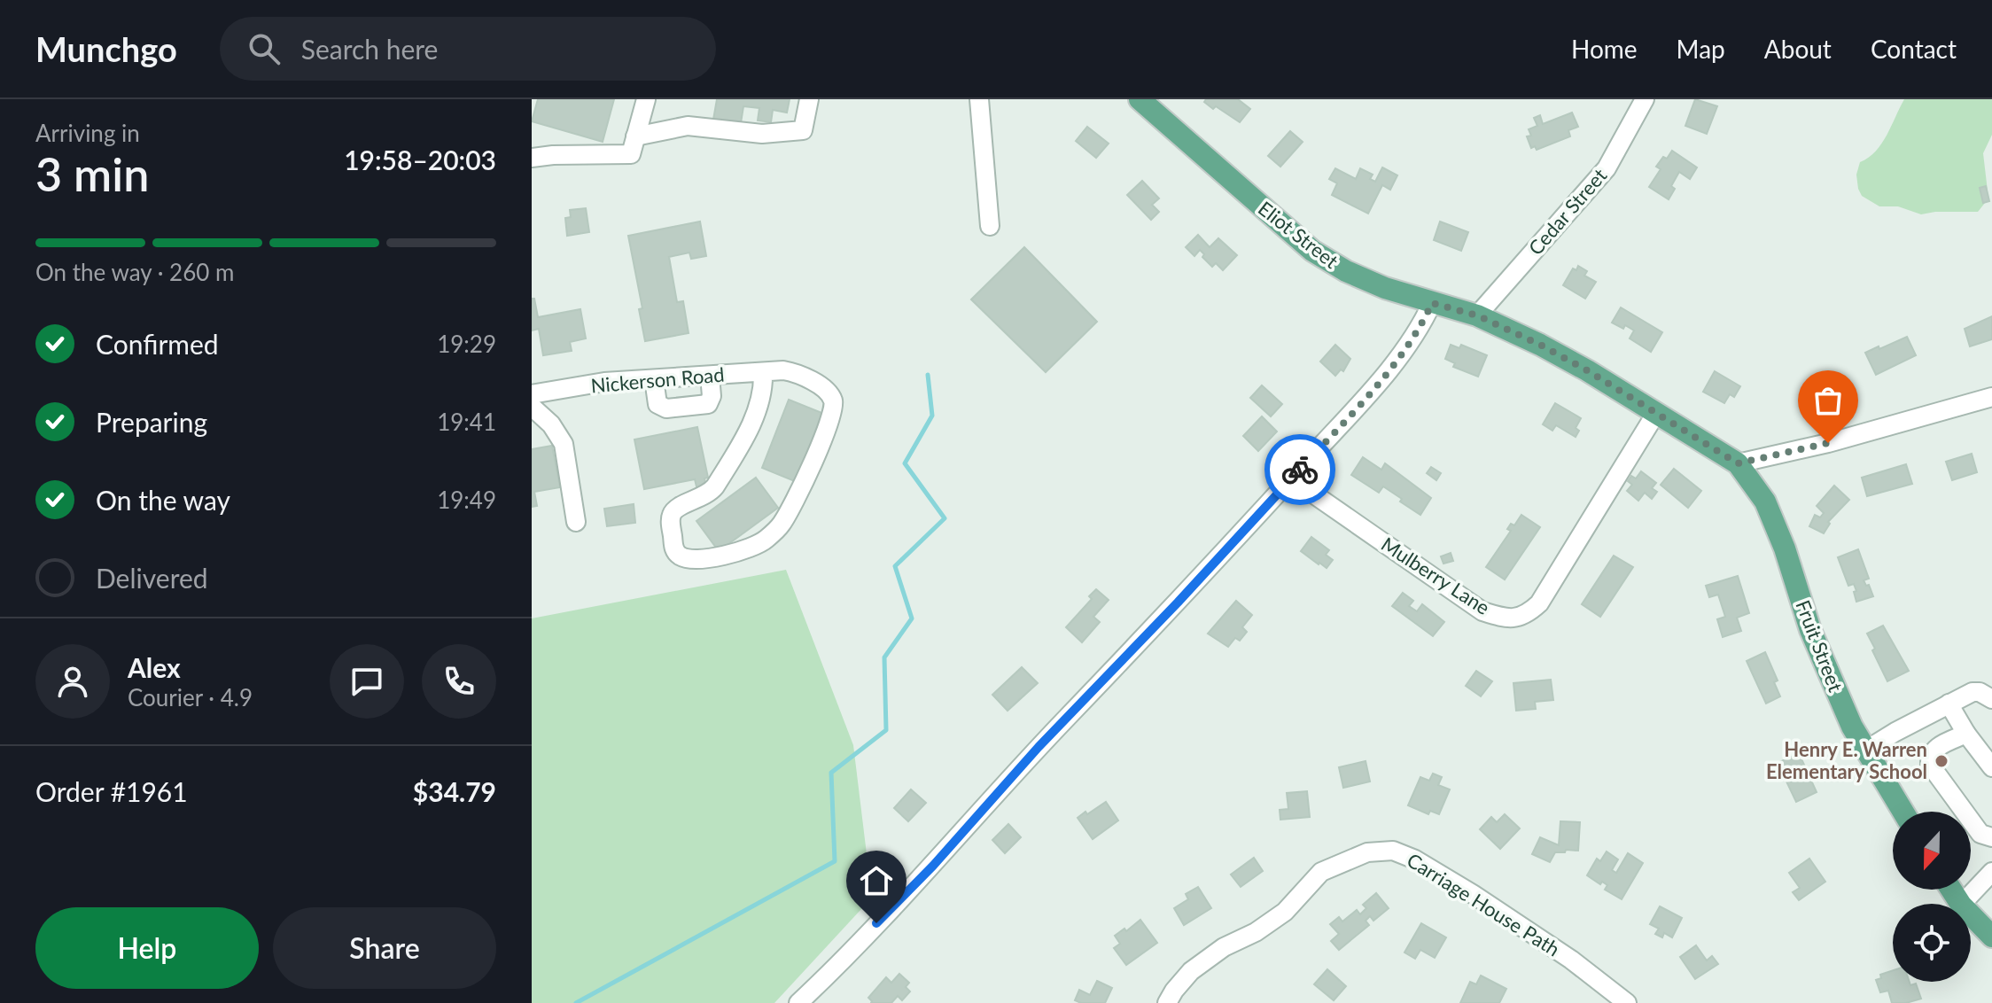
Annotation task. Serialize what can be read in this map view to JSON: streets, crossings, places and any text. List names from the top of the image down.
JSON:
{
  "streets": {
    "main road": ["Eliot Street", "Fruit Street"],
    "street": [
      "Cedar Street",
      "Nickerson Road",
      "Mulberry Lane",
      "Carriage House Path"
    ]
  },
  "crossings": [
    ["Cedar Street", "Eliot Street"],
    ["Eliot Street", "Mulberry Lane"],
    ["Eliot Street", "Fruit Street"]
  ],
  "places": ["Henry E. Warren Elementary School"],
  "north": "bottom",
  "page": {
    "header": "Munchgo",
    "search": "Search here",
    "nav": [
      "Home",
      "Map",
      "About",
      "Contact"
    ],
    "heading": ["3 min", "Arriving in", "19:58–20:03"],
    "panel": [
      "Alex",
      "Courier · 4.9",
      "Order #1961",
      "$34.79"
    ],
    "bar": "On the way · 260 m",
    "list": [
      ["Confirmed", "19:29"],
      ["Preparing", "19:41"],
      ["On the way", "19:49"],
      "Delivered"
    ],
    "buttons": ["Help", "Share"]
  }
}
